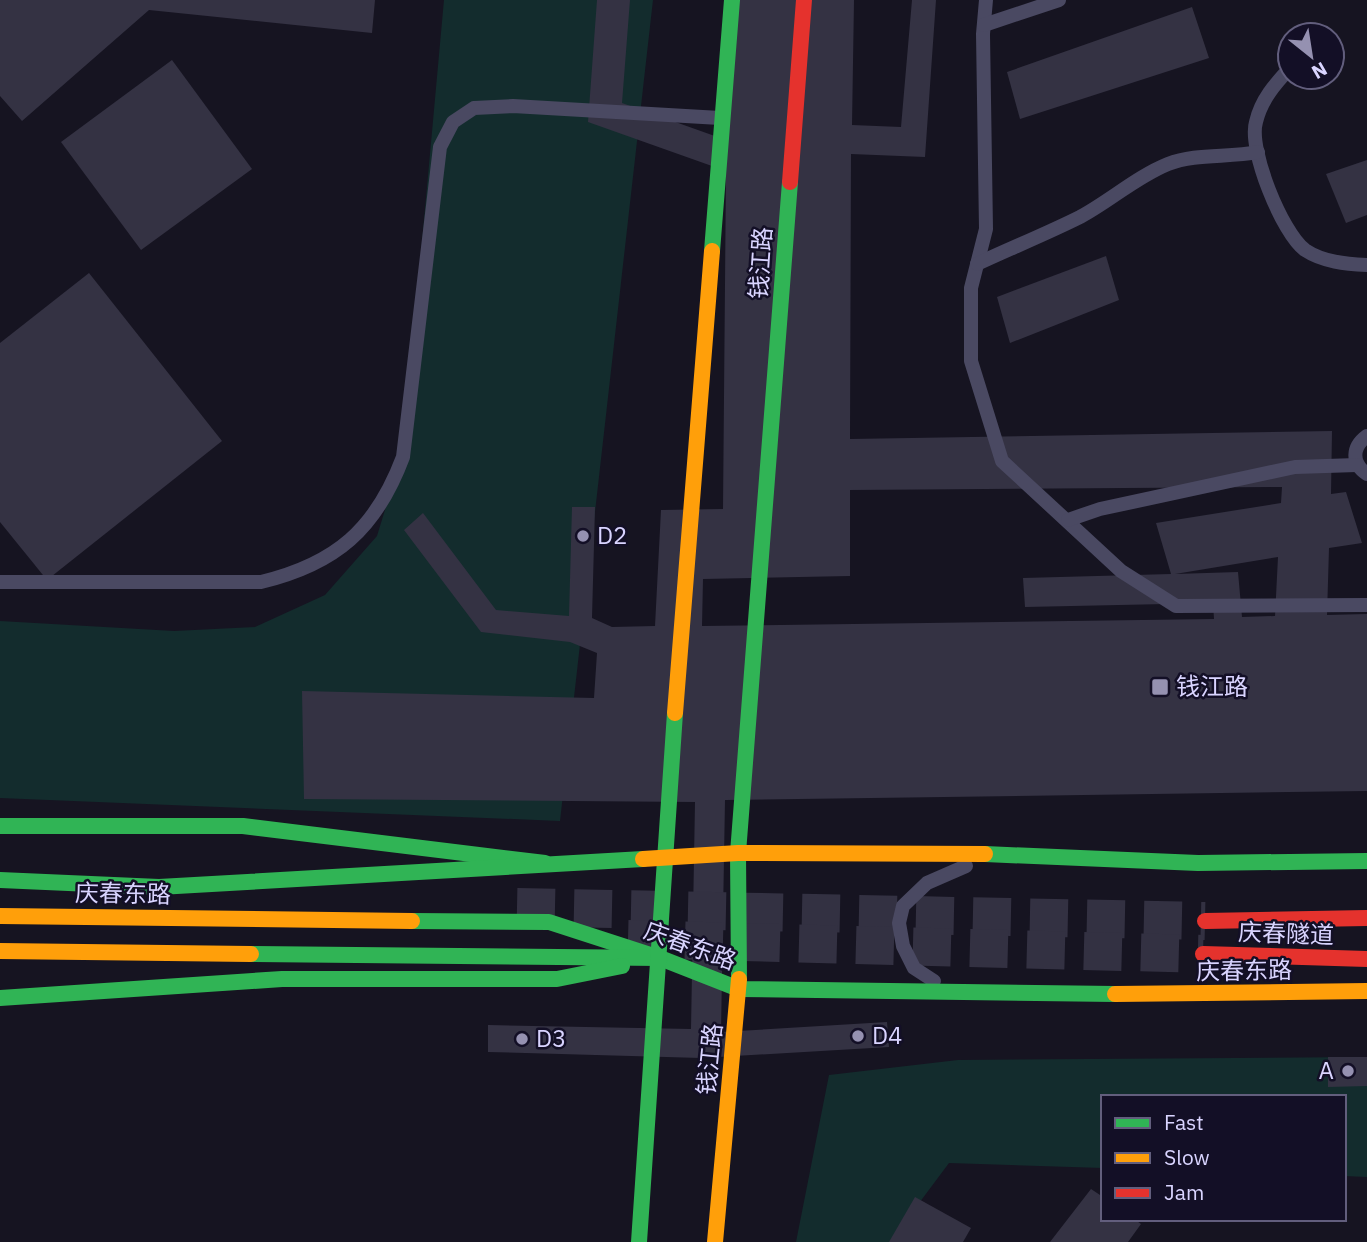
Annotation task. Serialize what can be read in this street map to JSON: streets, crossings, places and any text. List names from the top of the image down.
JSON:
{
  "streets": {
    "main road": ["钱江路", "庆春东路", "庆春隧道"]
  },
  "crossings": [
    ["钱江路", "庆春东路"]
  ],
  "places": {
    "other": [
      "D2",
      "D4",
      "D3",
      "A"
    ],
    "transit": ["钱江路"]
  },
  "legend": ["Fast", "Slow", "Jam"],
  "north": "bottom right"
}
